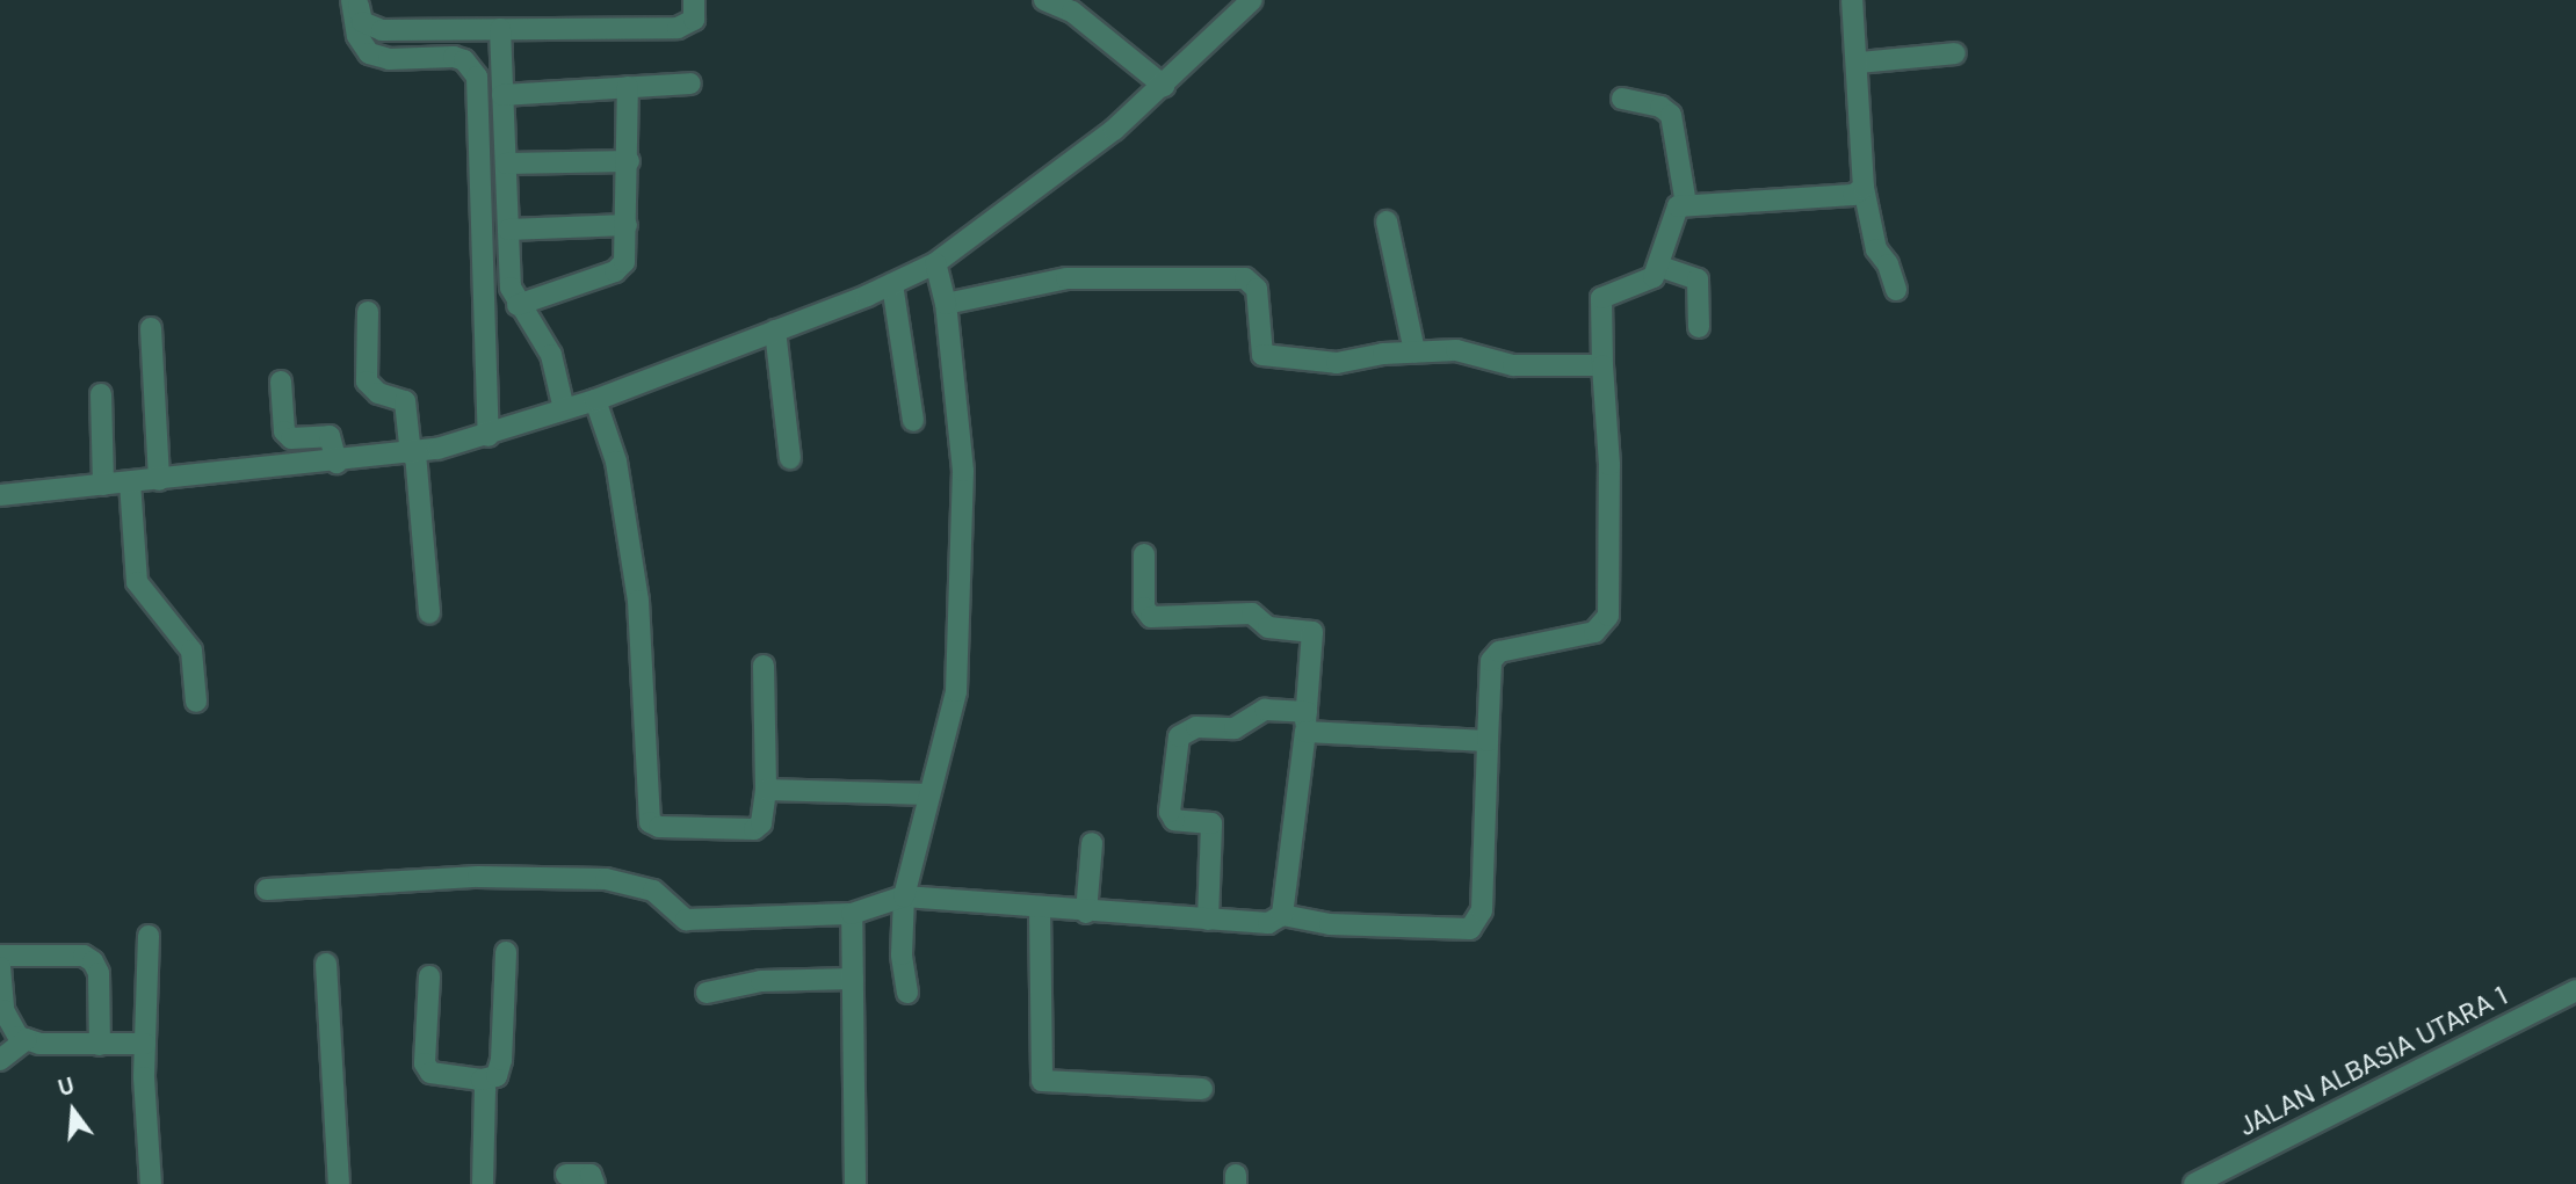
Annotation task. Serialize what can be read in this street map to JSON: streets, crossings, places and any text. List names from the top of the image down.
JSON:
{
  "streets": {
    "street": ["JALAN ALBASIA UTARA 1"]
  },
  "north": "top"
}
